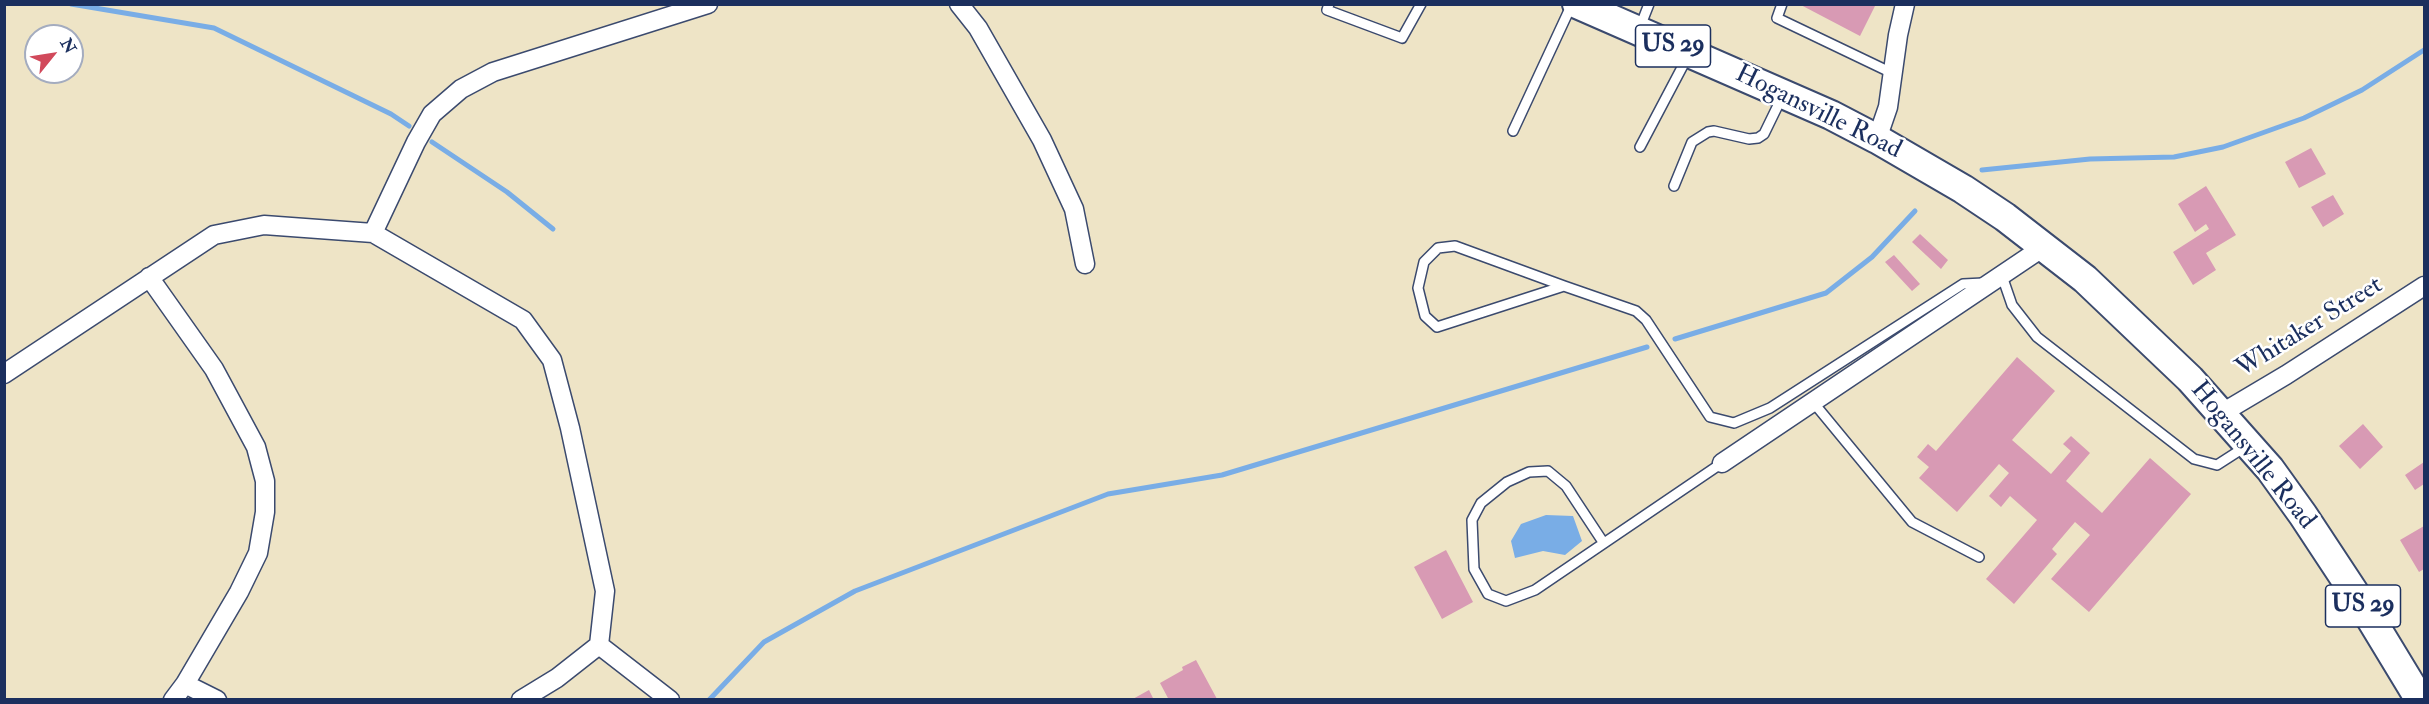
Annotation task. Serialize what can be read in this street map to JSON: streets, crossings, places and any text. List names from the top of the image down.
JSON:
{
  "streets": {
    "main road": ["US 29", "Hogansville Road"],
    "street": ["Whitaker Street"]
  },
  "crossings": [
    ["Hogansville Road", "Whitaker Street"]
  ],
  "north": "top right"
}
